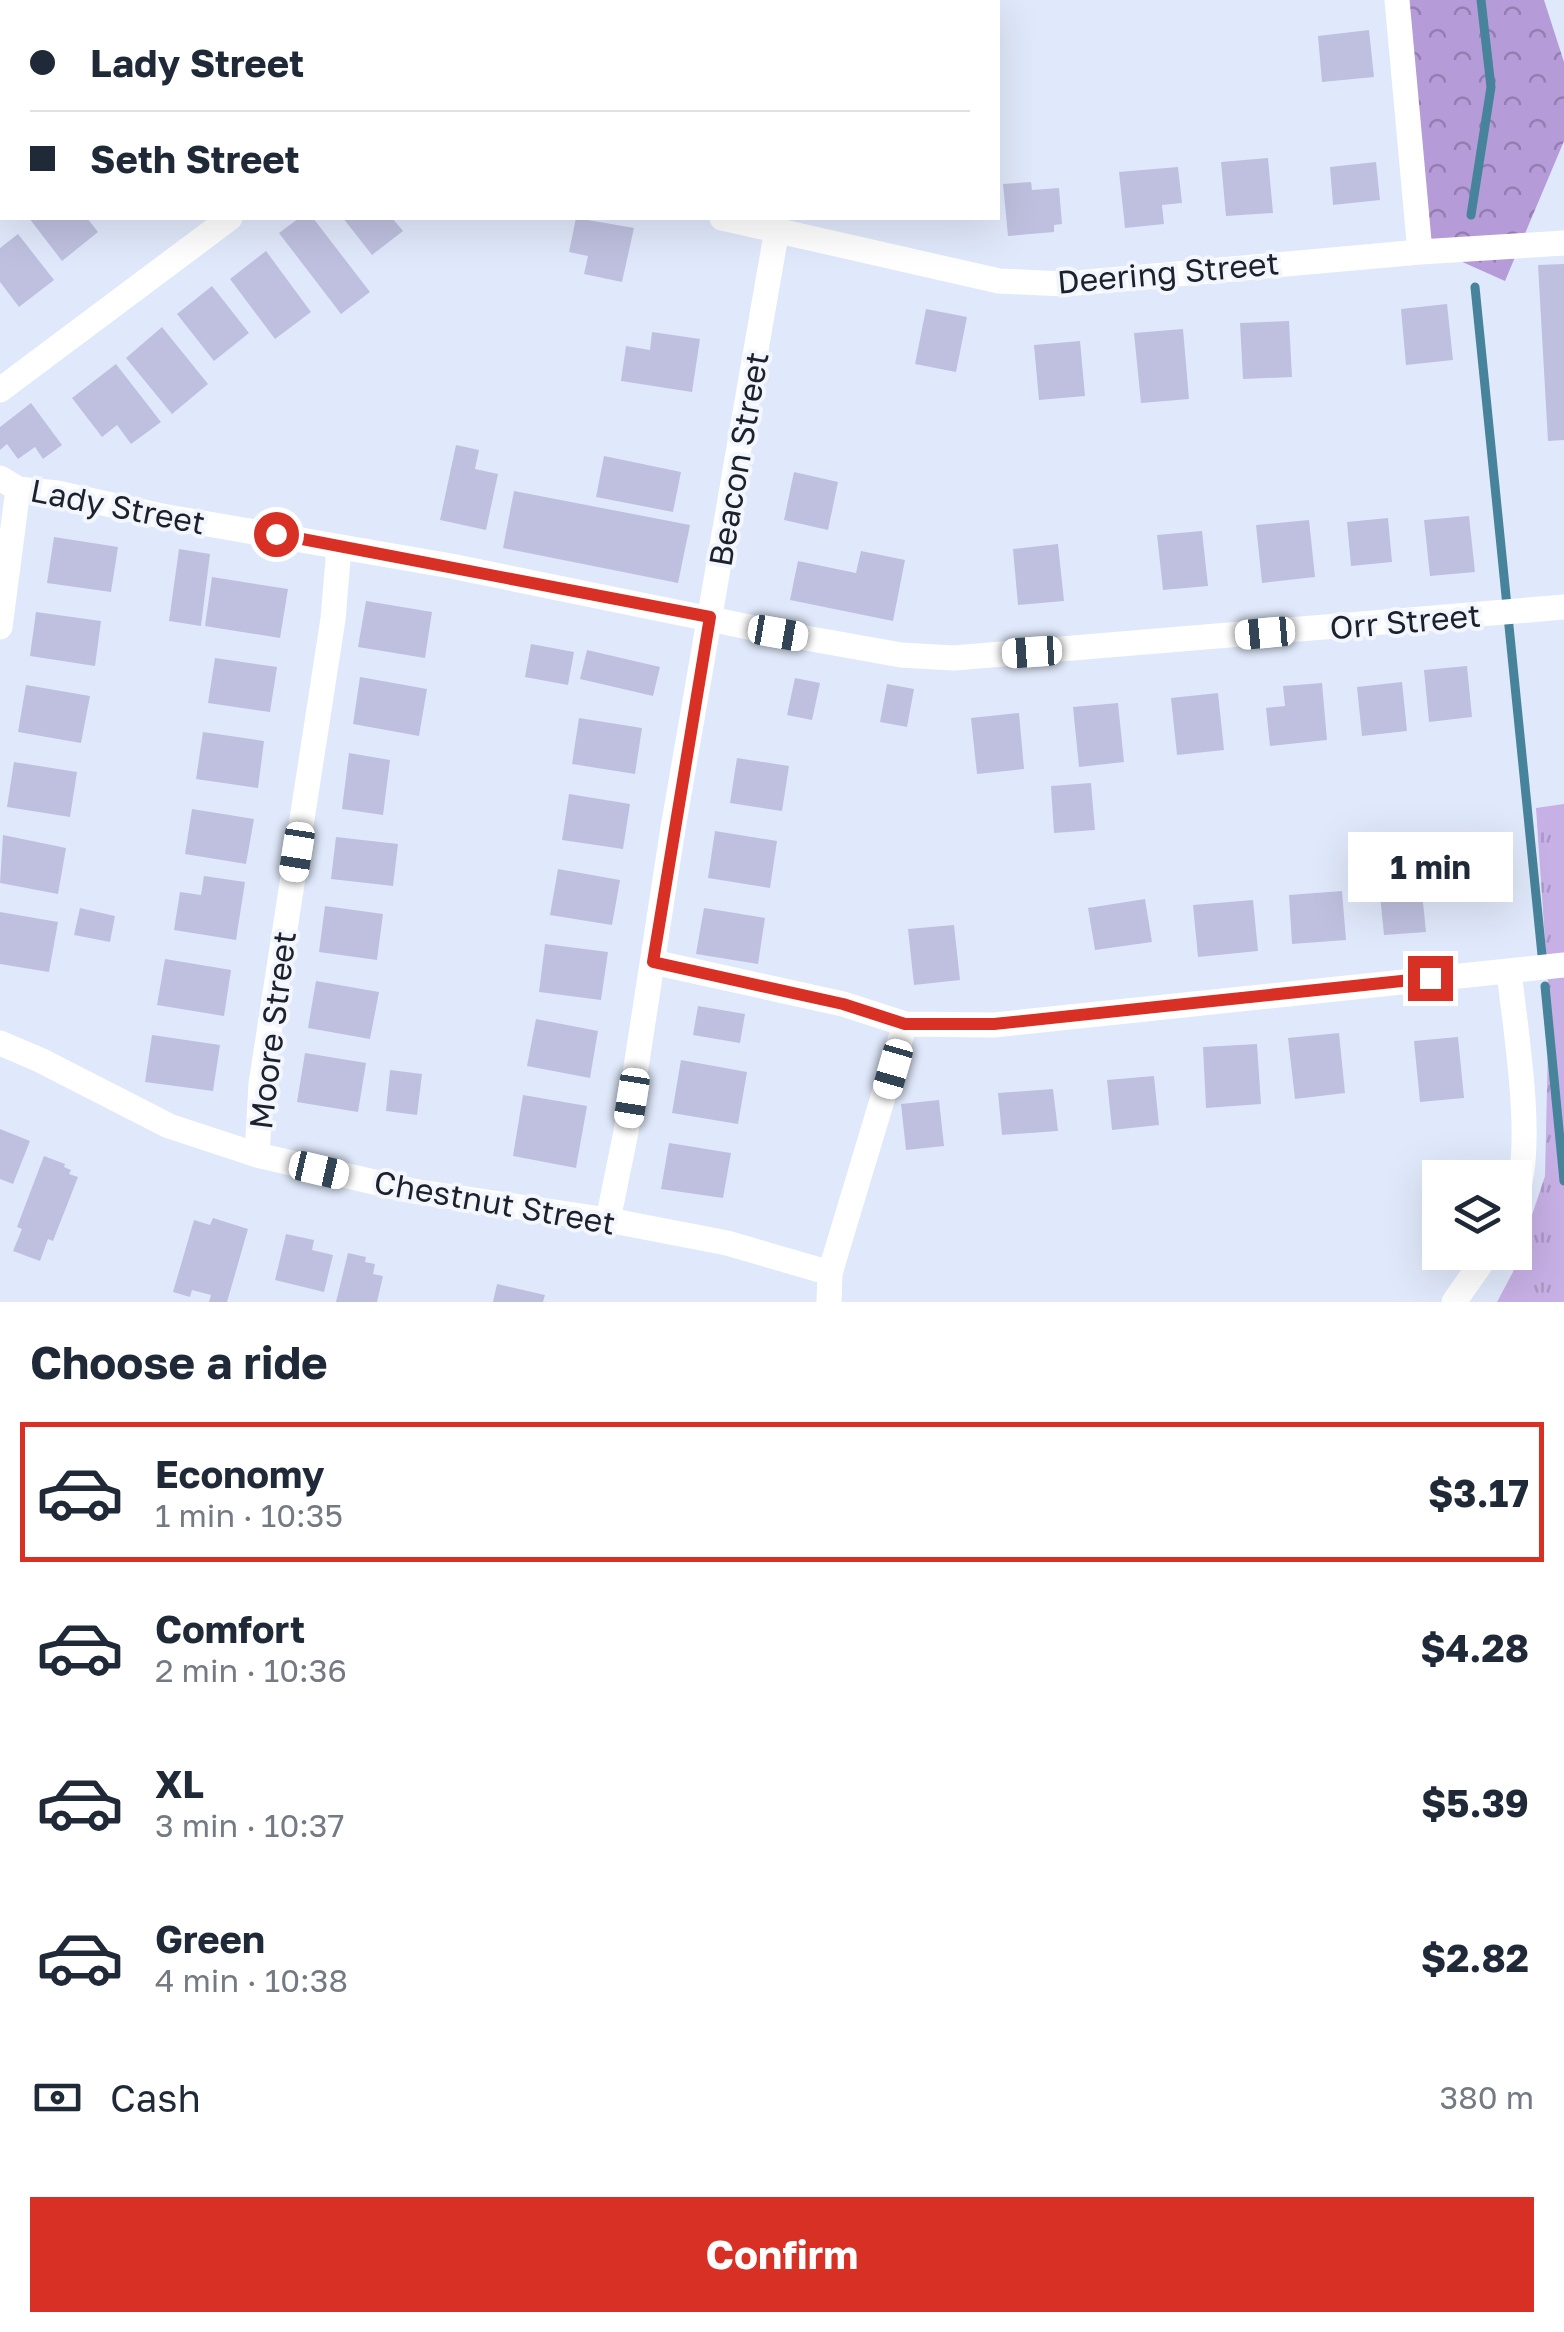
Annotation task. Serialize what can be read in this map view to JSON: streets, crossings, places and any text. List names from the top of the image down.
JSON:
{
  "streets": {
    "street": [
      "Deering Street",
      "Beacon Street",
      "Lady Street",
      "Orr Street",
      "Moore Street",
      "Chestnut Street"
    ]
  },
  "crossings": [
    ["Deering Street", "Beacon Street"],
    ["Beacon Street", "Lady Street"],
    ["Beacon Street", "Orr Street"],
    ["Beacon Street", "Chestnut Street"],
    ["Lady Street", "Orr Street"],
    ["Lady Street", "Moore Street"],
    ["Moore Street", "Chestnut Street"]
  ],
  "page": {
    "banner": ["Lady Street", "Seth Street"],
    "bubble": "1 min",
    "heading": "Choose a ride",
    "list": [
      {
        "name": "Economy",
        "note": "1 min · 10:35",
        "value": "$3.17"
      },
      {
        "name": "Comfort",
        "note": "2 min · 10:36",
        "value": "$4.28"
      },
      {
        "name": "XL",
        "note": "3 min · 10:37",
        "value": "$5.39"
      },
      {
        "name": "Green",
        "note": "4 min · 10:38",
        "value": "$2.82"
      }
    ],
    "pay": ["Cash", "380 m"],
    "buttons": "Confirm"
  }
}
